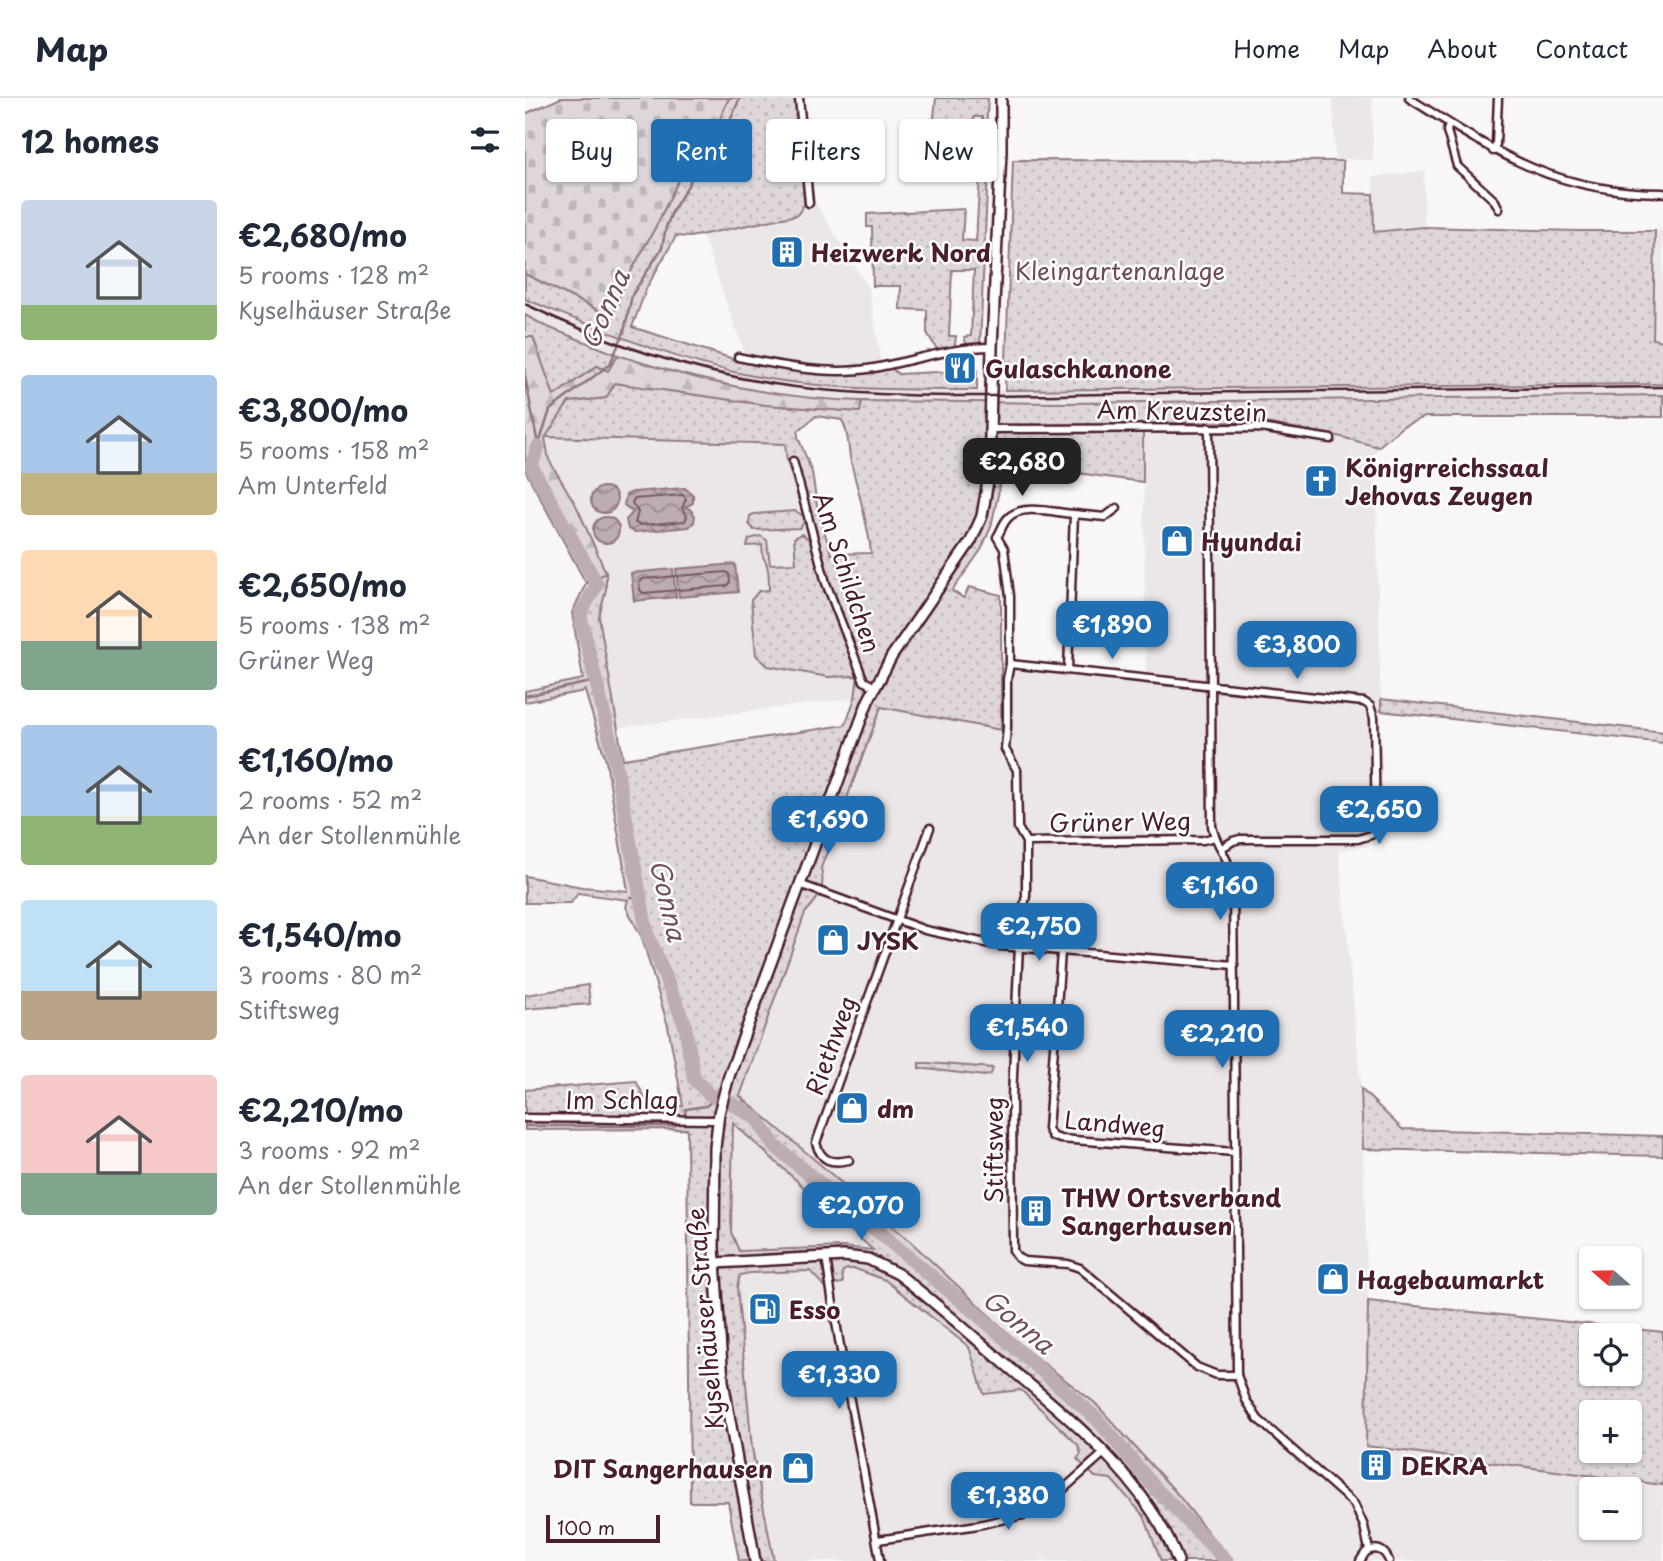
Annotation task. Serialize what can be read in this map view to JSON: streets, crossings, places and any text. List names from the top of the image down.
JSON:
{
  "streets": {
    "main road": ["Kyselhäuser Straße"],
    "street": [
      "Am Kreuzstein",
      "Am Schildchen",
      "Grüner Weg",
      "Riethweg",
      "Im Schlag",
      "Landweg",
      "Stiftsweg"
    ]
  },
  "crossings": [
    ["Grüner Weg", "Stiftsweg"],
    ["Im Schlag", "Kyselhäuser Straße"]
  ],
  "water": ["Gonna"],
  "parks": ["Kleingartenanlage"],
  "places": {
    "building": ["Heizwerk Nord", "THW Ortsverband Sangerhausen", "DEKRA"],
    "restaurant": ["Gulaschkanone"],
    "church": ["Königrreichssaal Jehovas Zeugen"],
    "shop": [
      "Hyundai",
      "JYSK",
      "dm",
      "Hagebaumarkt",
      "DIT Sangerhausen"
    ],
    "fuel station": ["Esso"]
  },
  "scale_bar": "100 m",
  "north": "left",
  "page": {
    "header": "Map",
    "nav": [
      "Home",
      "Map",
      "About",
      "Contact"
    ],
    "heading": "12 homes",
    "chip": [
      "Buy",
      "Rent",
      "Filters",
      "New"
    ],
    "list": [
      {
        "name": "€2,680/mo",
        "note": "5 rooms · 128 m² · Kyselhäuser Straße"
      },
      {
        "name": "€3,800/mo",
        "note": "5 rooms · 158 m² · Am Unterfeld"
      },
      {
        "name": "€2,650/mo",
        "note": "5 rooms · 138 m² · Grüner Weg"
      },
      {
        "name": "€1,160/mo",
        "note": "2 rooms · 52 m² · An der Stollenmühle"
      },
      {
        "name": "€1,540/mo",
        "note": "3 rooms · 80 m² · Stiftsweg"
      },
      {
        "name": "€2,210/mo",
        "note": "3 rooms · 92 m² · An der Stollenmühle"
      }
    ],
    "price": [
      "€2,680",
      "€1,890",
      "€3,800",
      "€2,650",
      "€1,690",
      "€1,160",
      "€2,750",
      "€1,540",
      "€2,210",
      "€2,070",
      "€1,330",
      "€1,380"
    ],
    "map_buttons": ["+", "−"],
    "scale": "100 m"
  }
}
